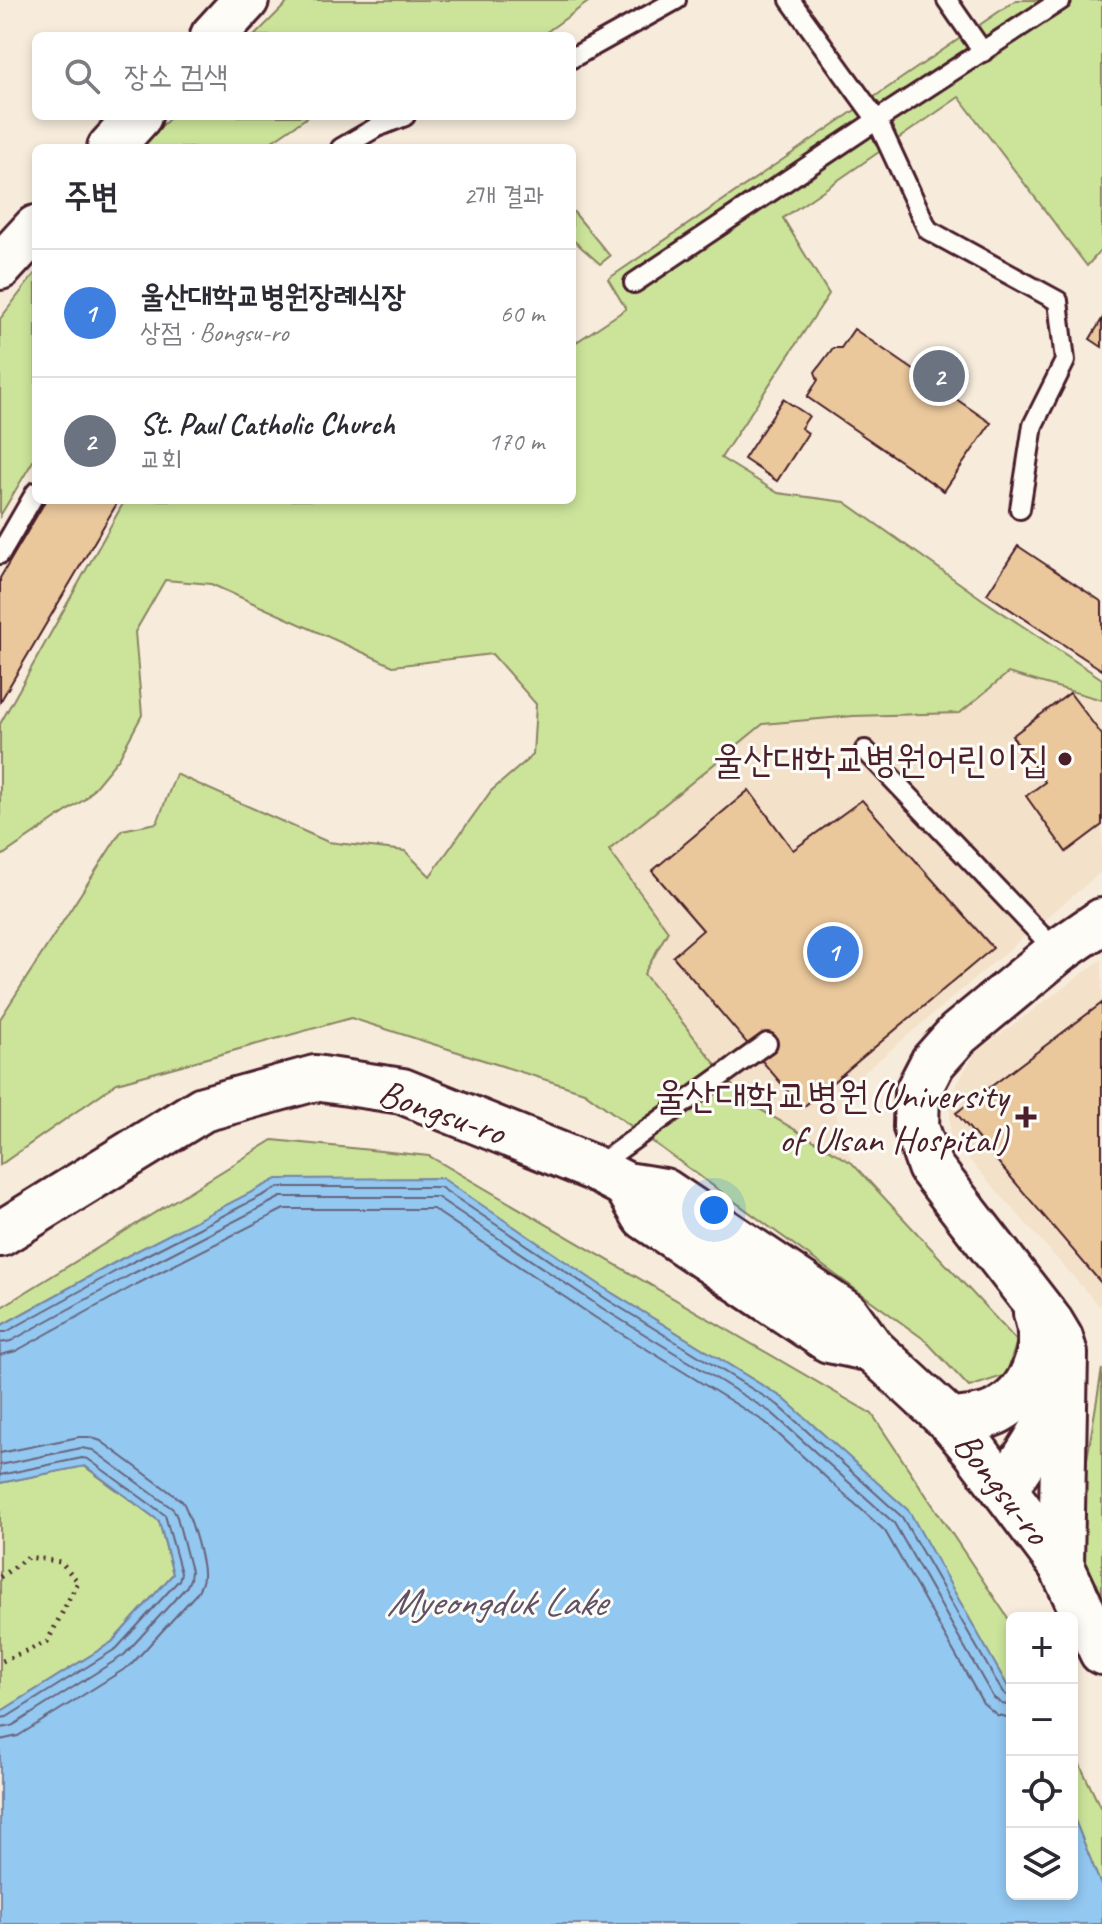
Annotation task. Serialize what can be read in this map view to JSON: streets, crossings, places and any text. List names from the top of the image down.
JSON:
{
  "streets": {
    "main road": ["Bongsu-ro"]
  },
  "water": ["Myeongduk Lake"],
  "places": {
    "other": ["울산대학교병원어린이집"],
    "health": ["울산대학교병원(University of Ulsan Hospital)"]
  },
  "page": {
    "search": "장소 검색",
    "heading": ["주변", "2개 결과"],
    "list": [
      {
        "mark": "1",
        "name": "울산대학교병원장례식장",
        "note": "상점 · Bongsu-ro",
        "value": "60 m"
      },
      {
        "mark": "2",
        "name": "St. Paul Catholic Church",
        "note": "교회",
        "value": "170 m"
      }
    ],
    "pins": ["2", "1"],
    "map_buttons": ["+", "−"]
  }
}
